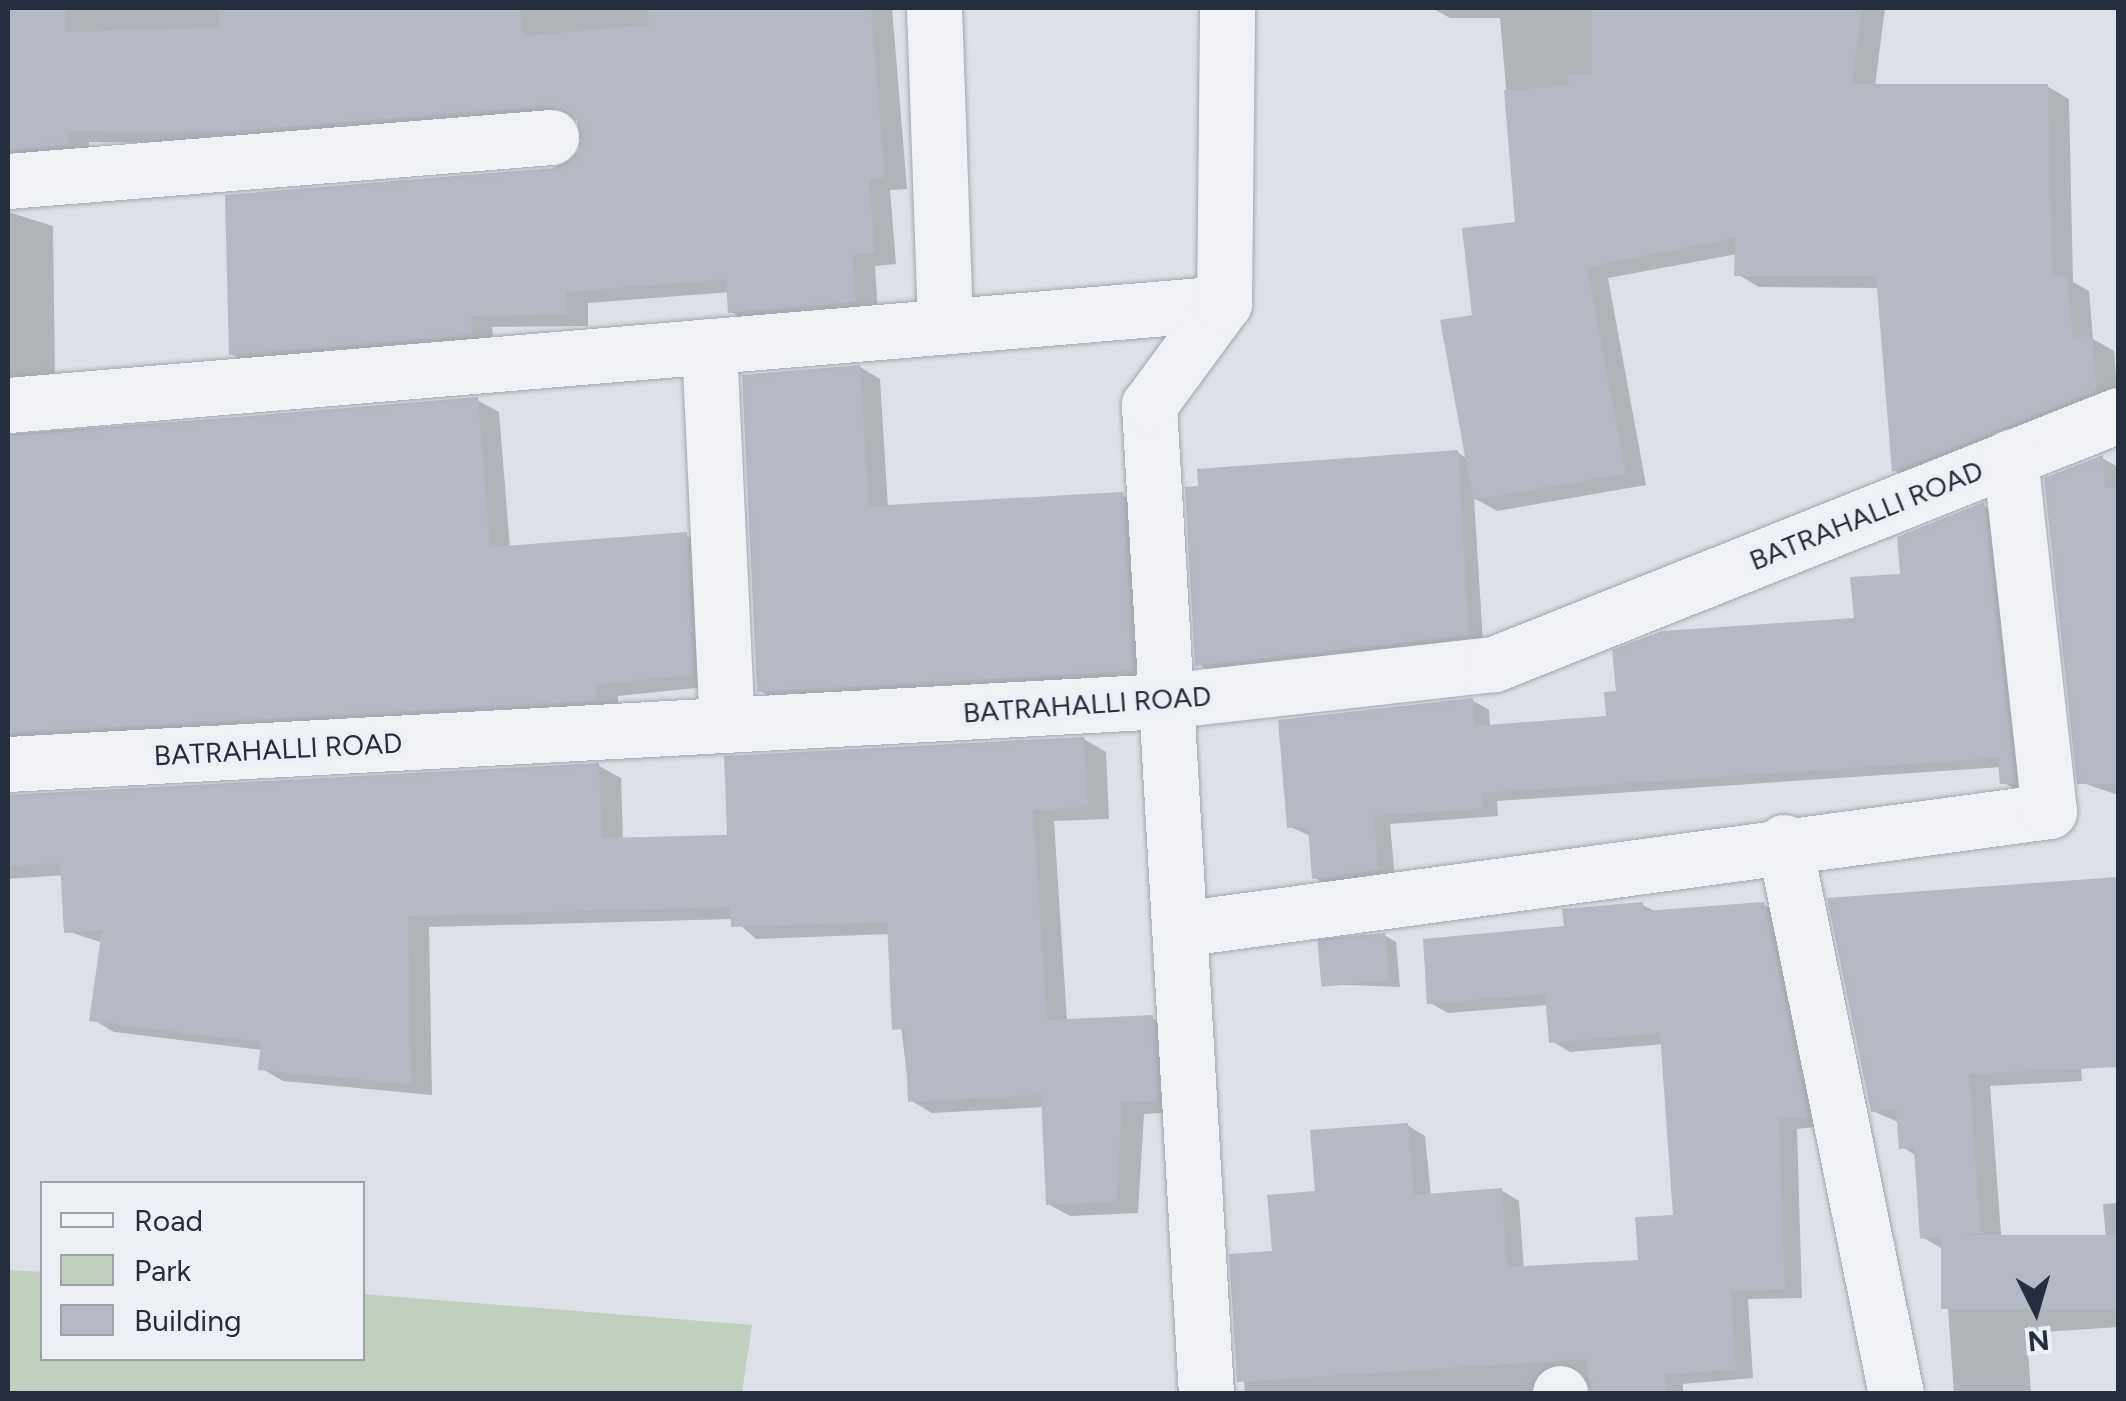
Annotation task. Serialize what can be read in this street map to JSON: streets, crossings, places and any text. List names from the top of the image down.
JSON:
{
  "streets": {
    "street": ["BATRAHALLI ROAD"]
  },
  "legend": ["Road", "Park", "Building"],
  "north": "bottom"
}
